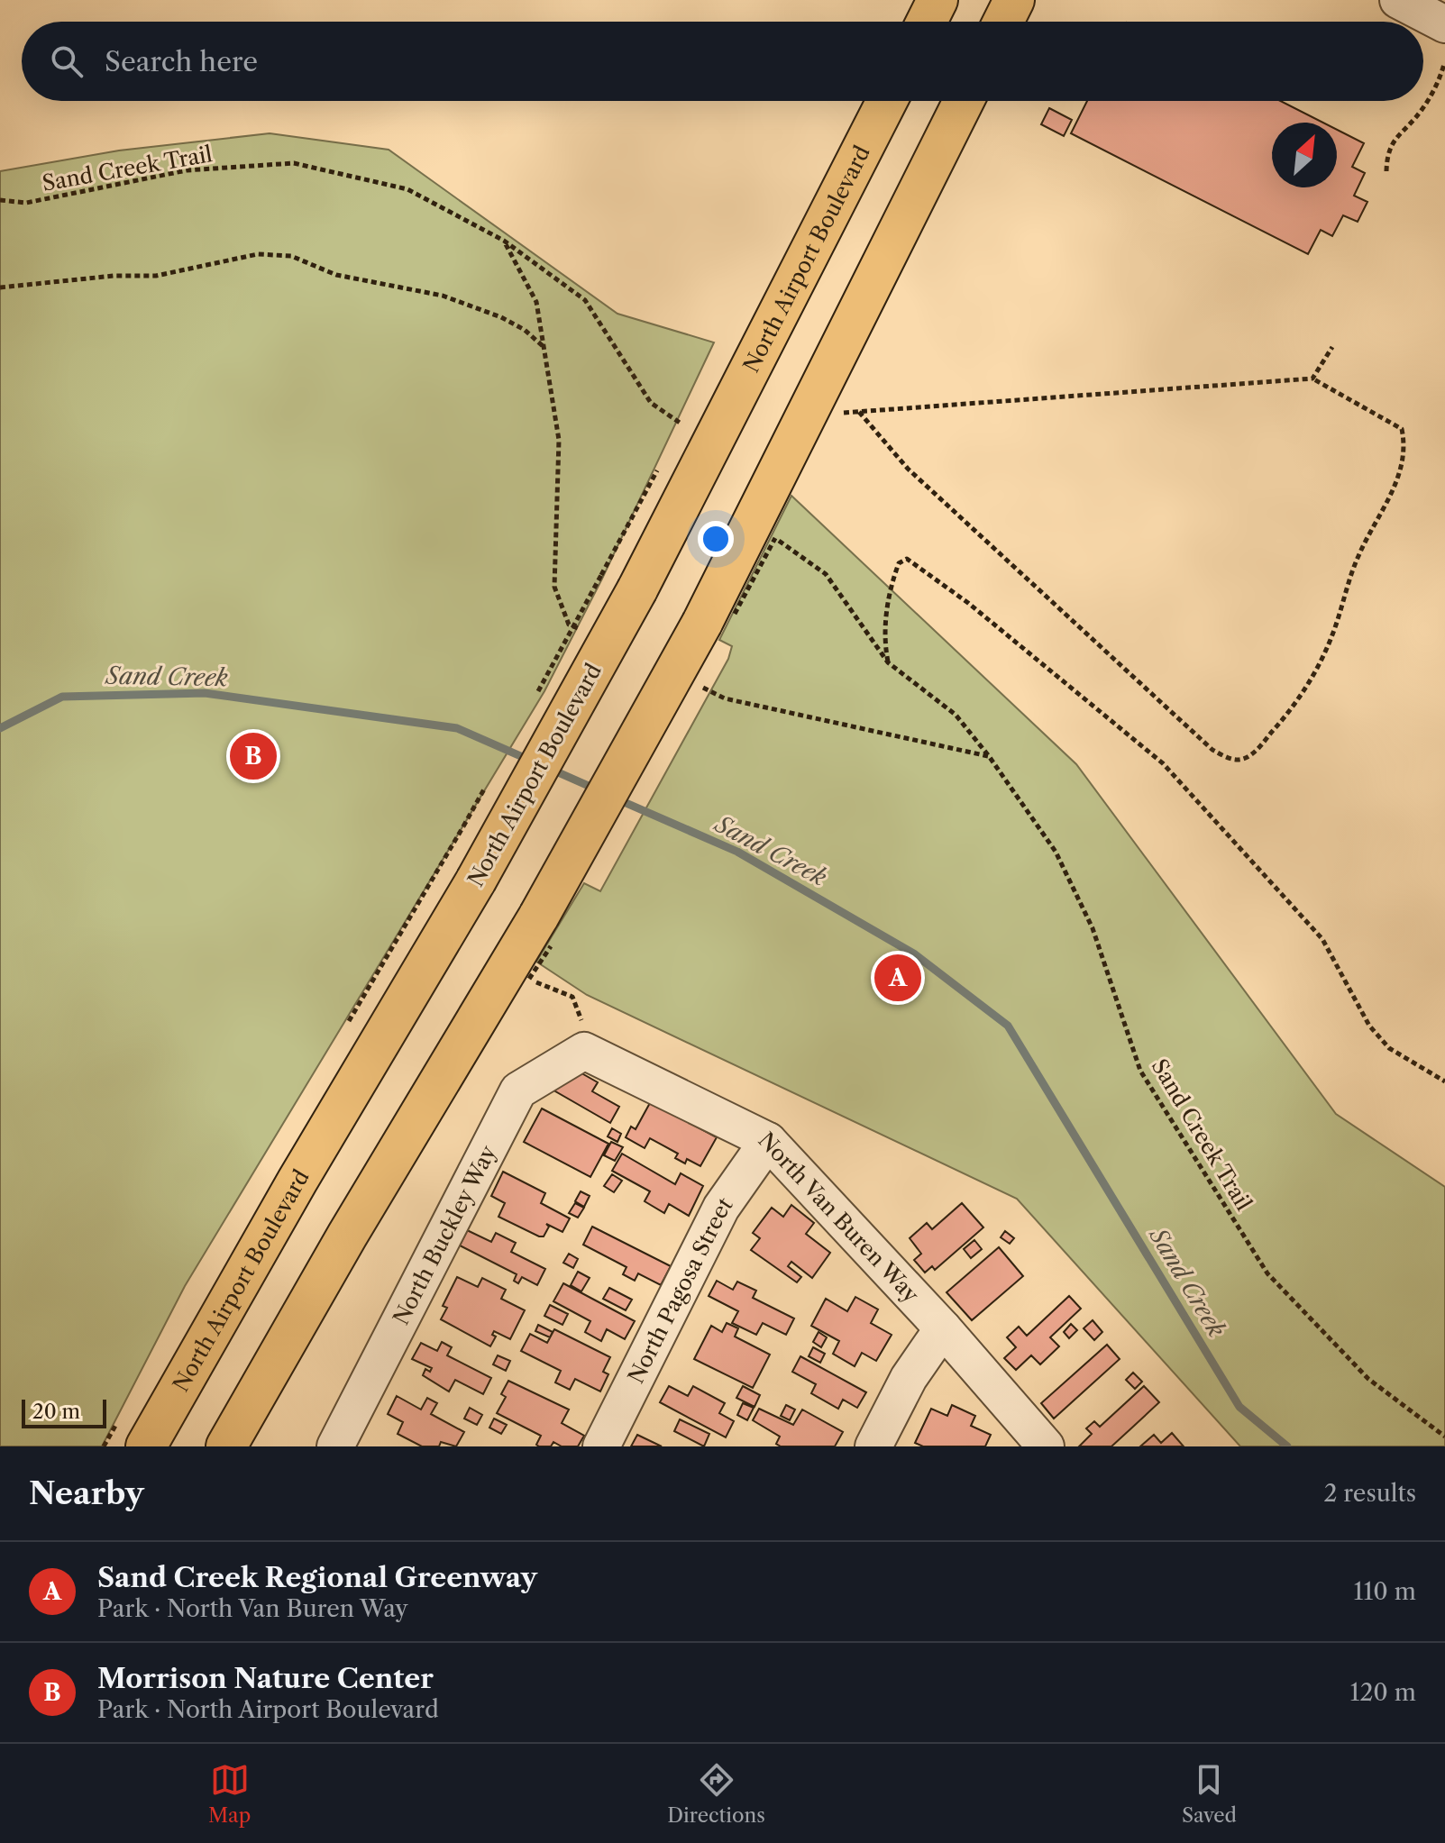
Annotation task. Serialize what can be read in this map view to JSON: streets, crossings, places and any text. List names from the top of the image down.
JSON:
{
  "streets": {
    "main road": ["North Airport Boulevard"],
    "street": ["North Van Buren Way", "North Buckley Way", "North Pagosa Street"],
    "path": ["Sand Creek Trail"]
  },
  "crossings": [
    ["North Van Buren Way", "North Buckley Way"],
    ["North Van Buren Way", "North Pagosa Street"]
  ],
  "water": ["Sand Creek"],
  "scale_bar": "20 m",
  "north": "top right",
  "page": {
    "search": "Search here",
    "pins": ["B", "A"],
    "scale": "20 m",
    "heading": ["Nearby", "2 results"],
    "list": [
      {
        "mark": "A",
        "name": "Sand Creek Regional Greenway",
        "note": "Park · North Van Buren Way",
        "value": "110 m"
      },
      {
        "mark": "B",
        "name": "Morrison Nature Center",
        "note": "Park · North Airport Boulevard",
        "value": "120 m"
      }
    ],
    "nav": ["Map", "Directions", "Saved"]
  }
}
